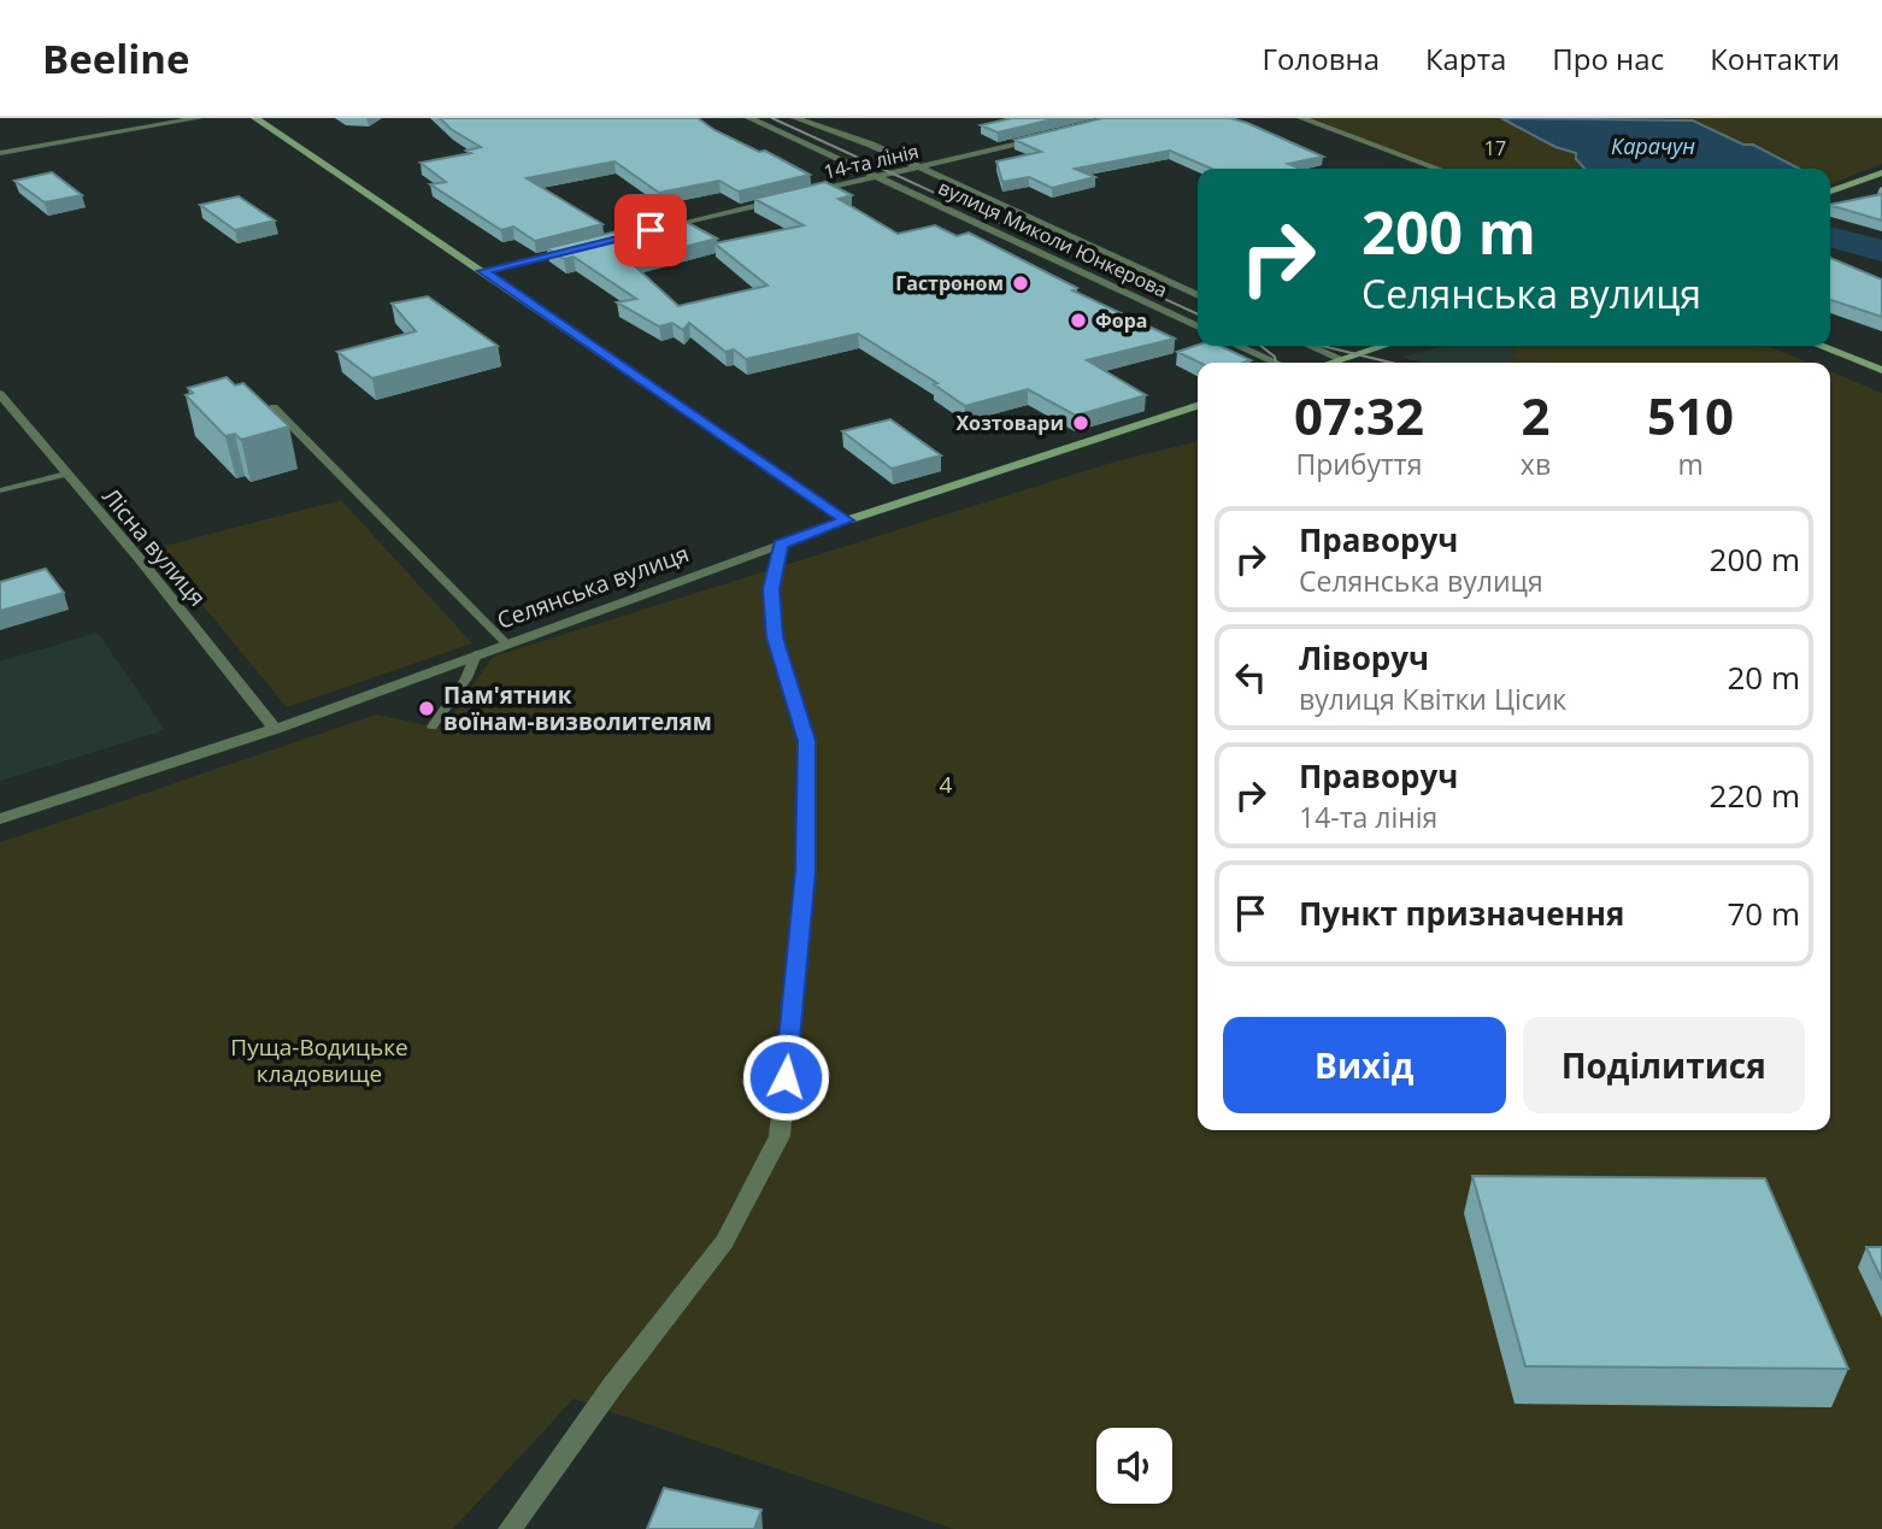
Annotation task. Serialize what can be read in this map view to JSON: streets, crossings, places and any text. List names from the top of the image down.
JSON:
{
  "streets": {
    "street": [
      "14-та лінія",
      "вулиця Миколи Юнкерова",
      "Лісна вулиця",
      "Селянська вулиця"
    ]
  },
  "crossings": [
    ["14-та лінія", "вулиця Миколи Юнкерова"],
    ["Лісна вулиця", "Селянська вулиця"]
  ],
  "water": ["Карачун"],
  "parks": ["17", "4", "Пуща-Водицьке кладовище"],
  "places": [
    "Гастроном",
    "Фора",
    "Хозтовари",
    "Пам'ятник воїнам-визволителям"
  ],
  "page": {
    "header": "Beeline",
    "nav": [
      "Головна",
      "Карта",
      "Про нас",
      "Контакти"
    ],
    "turn": ["200 m", "Селянська вулиця"],
    "eta": [
      "07:32",
      "Прибуття",
      "2",
      "хв",
      "510",
      "m"
    ],
    "list": [
      {
        "name": "Праворуч",
        "note": "Селянська вулиця",
        "value": "200 m"
      },
      {
        "name": "Ліворуч",
        "note": "вулиця Квітки Цісик",
        "value": "20 m"
      },
      {
        "name": "Праворуч",
        "note": "14-та лінія",
        "value": "220 m"
      },
      {
        "name": "Пункт призначення",
        "value": "70 m"
      }
    ],
    "buttons": ["Вихід", "Поділитися"]
  }
}
